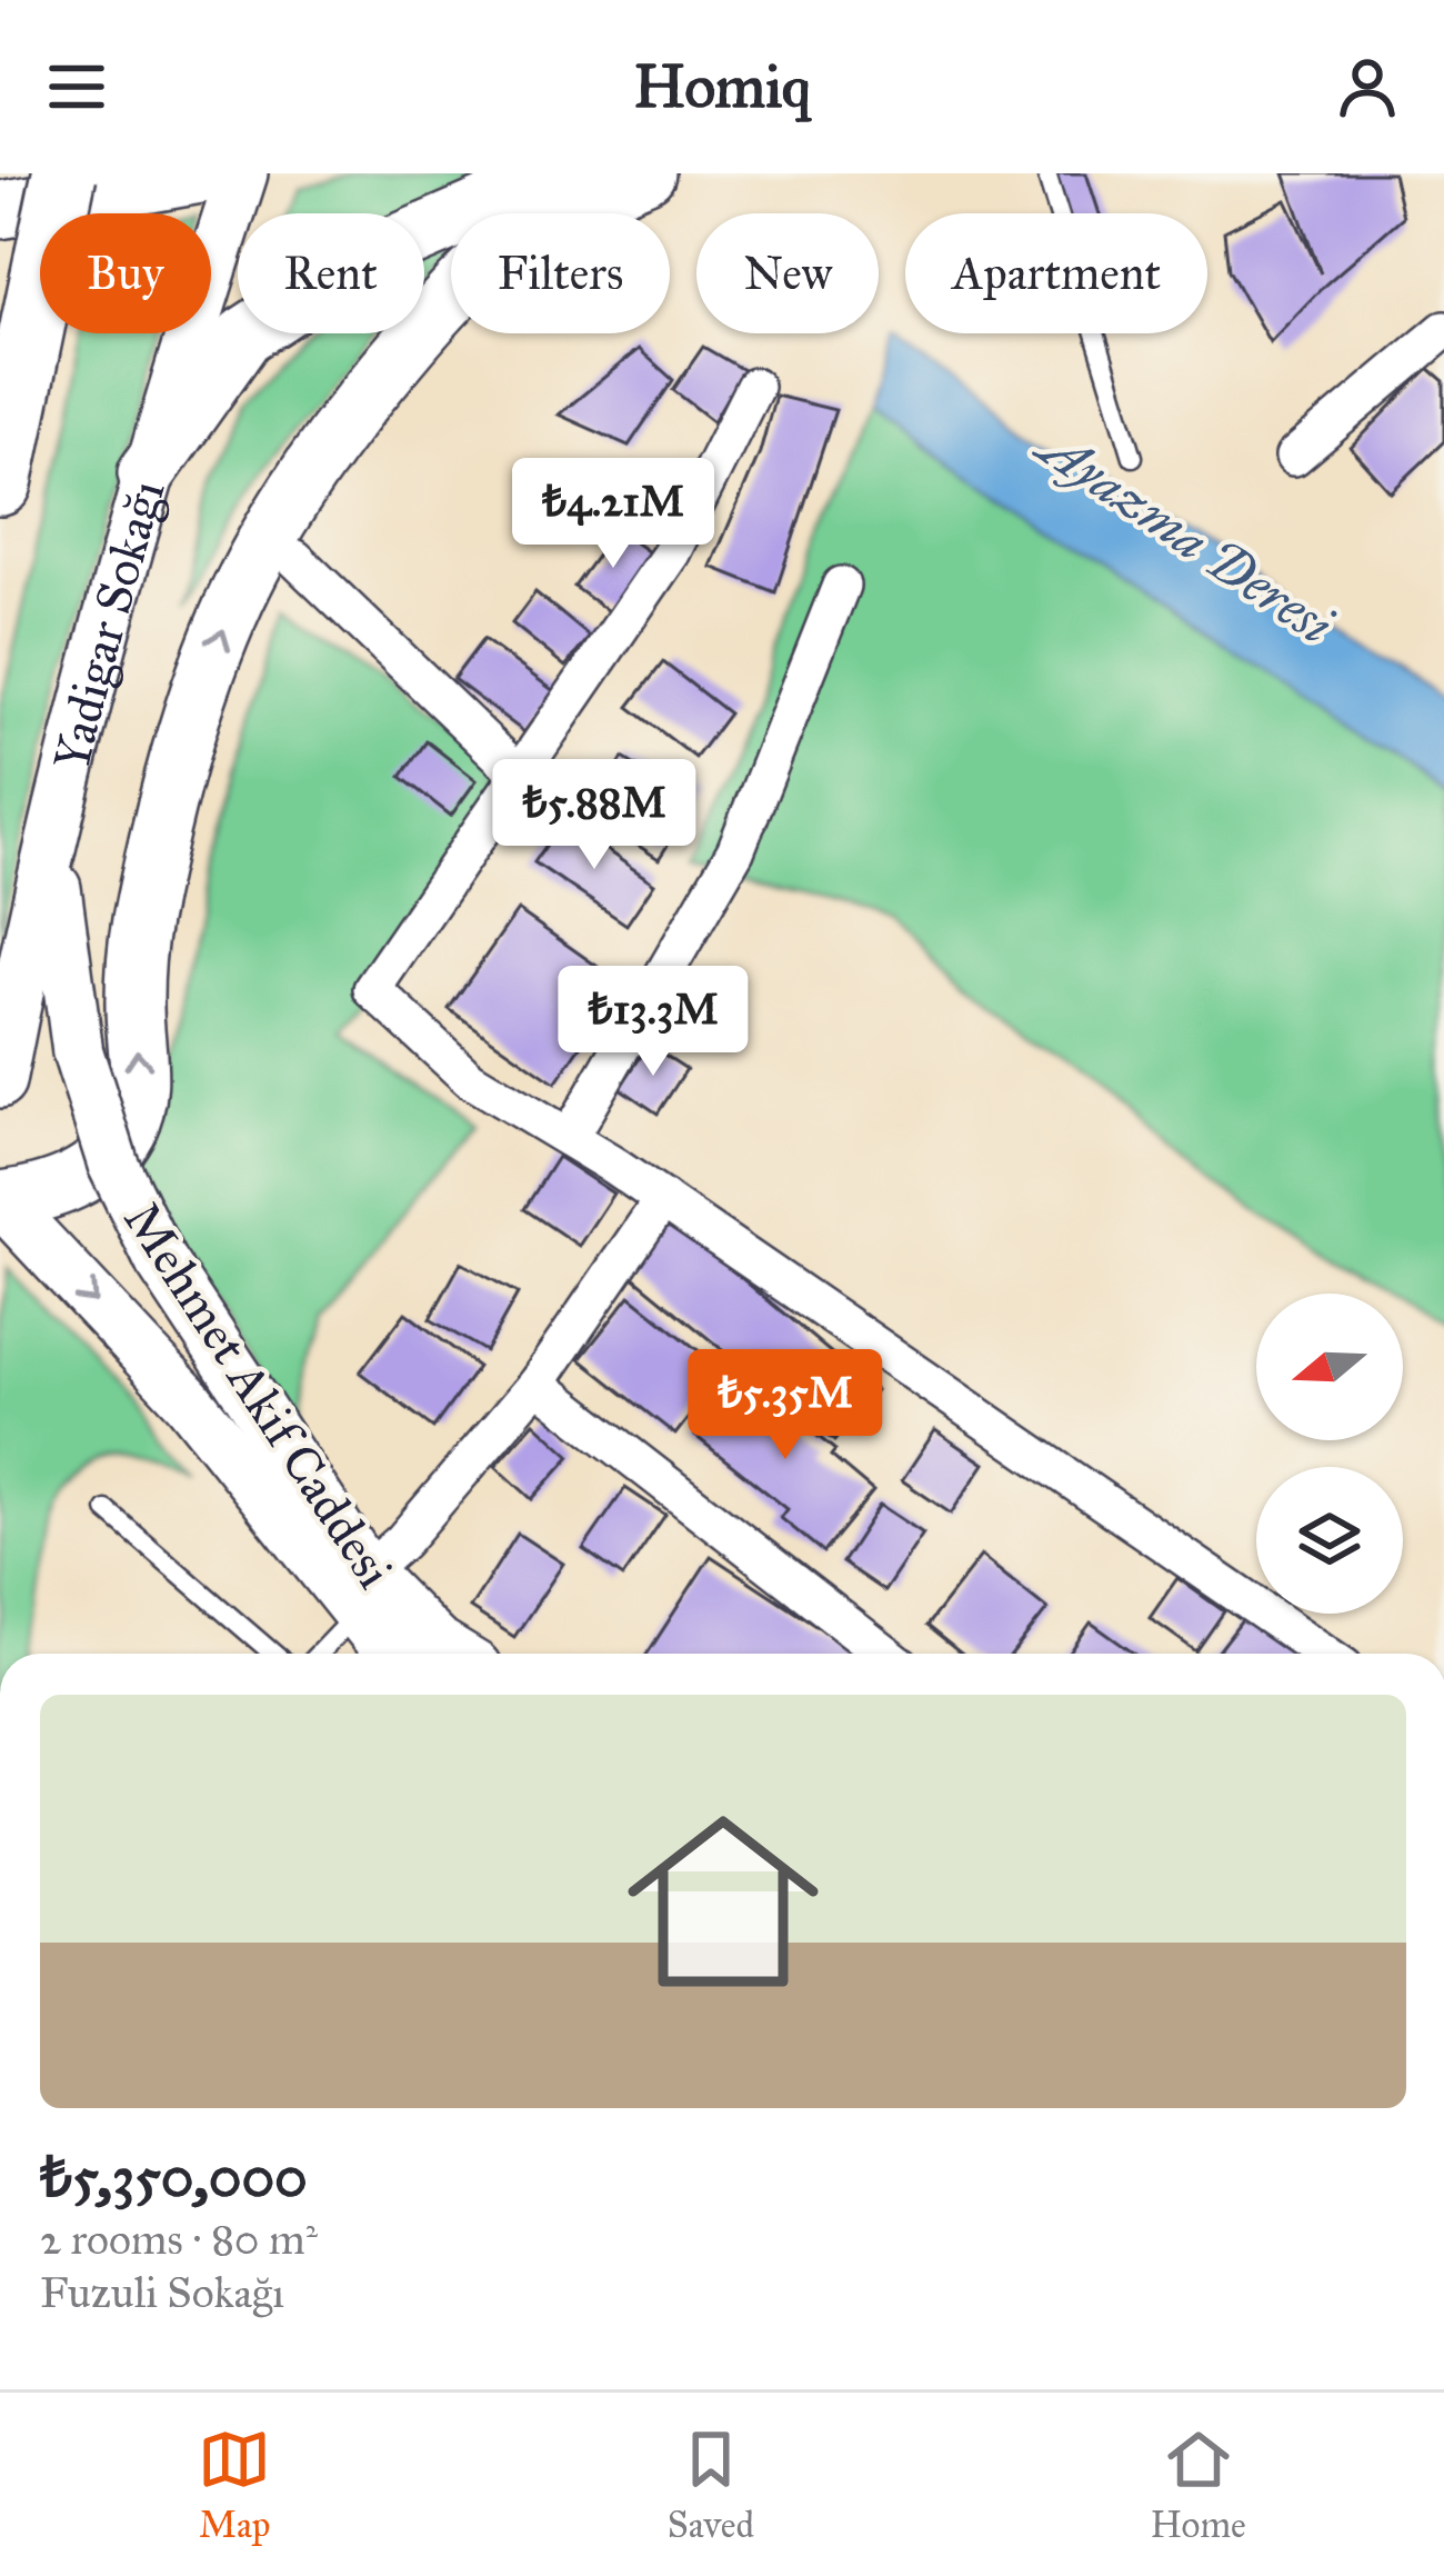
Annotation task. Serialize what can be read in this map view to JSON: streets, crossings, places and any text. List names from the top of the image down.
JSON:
{
  "streets": {
    "main road": ["Yadigar Sokağı", "Mehmet Akif Caddesi"]
  },
  "crossings": [
    ["Yadigar Sokağı", "Mehmet Akif Caddesi"]
  ],
  "water": ["Ayazma Deresi"],
  "north": "left",
  "page": {
    "header": "Homiq",
    "chip": [
      "Buy",
      "Rent",
      "Filters",
      "New",
      "Apartment"
    ],
    "price": [
      "₺4.21M",
      "₺5.88M",
      "₺13.3M",
      "₺5.35M"
    ],
    "list": [
      {
        "name": "₺5,350,000",
        "note": "2 rooms · 80 m² · Fuzuli Sokağı"
      }
    ],
    "tabs": ["Map", "Saved", "Home"]
  }
}
